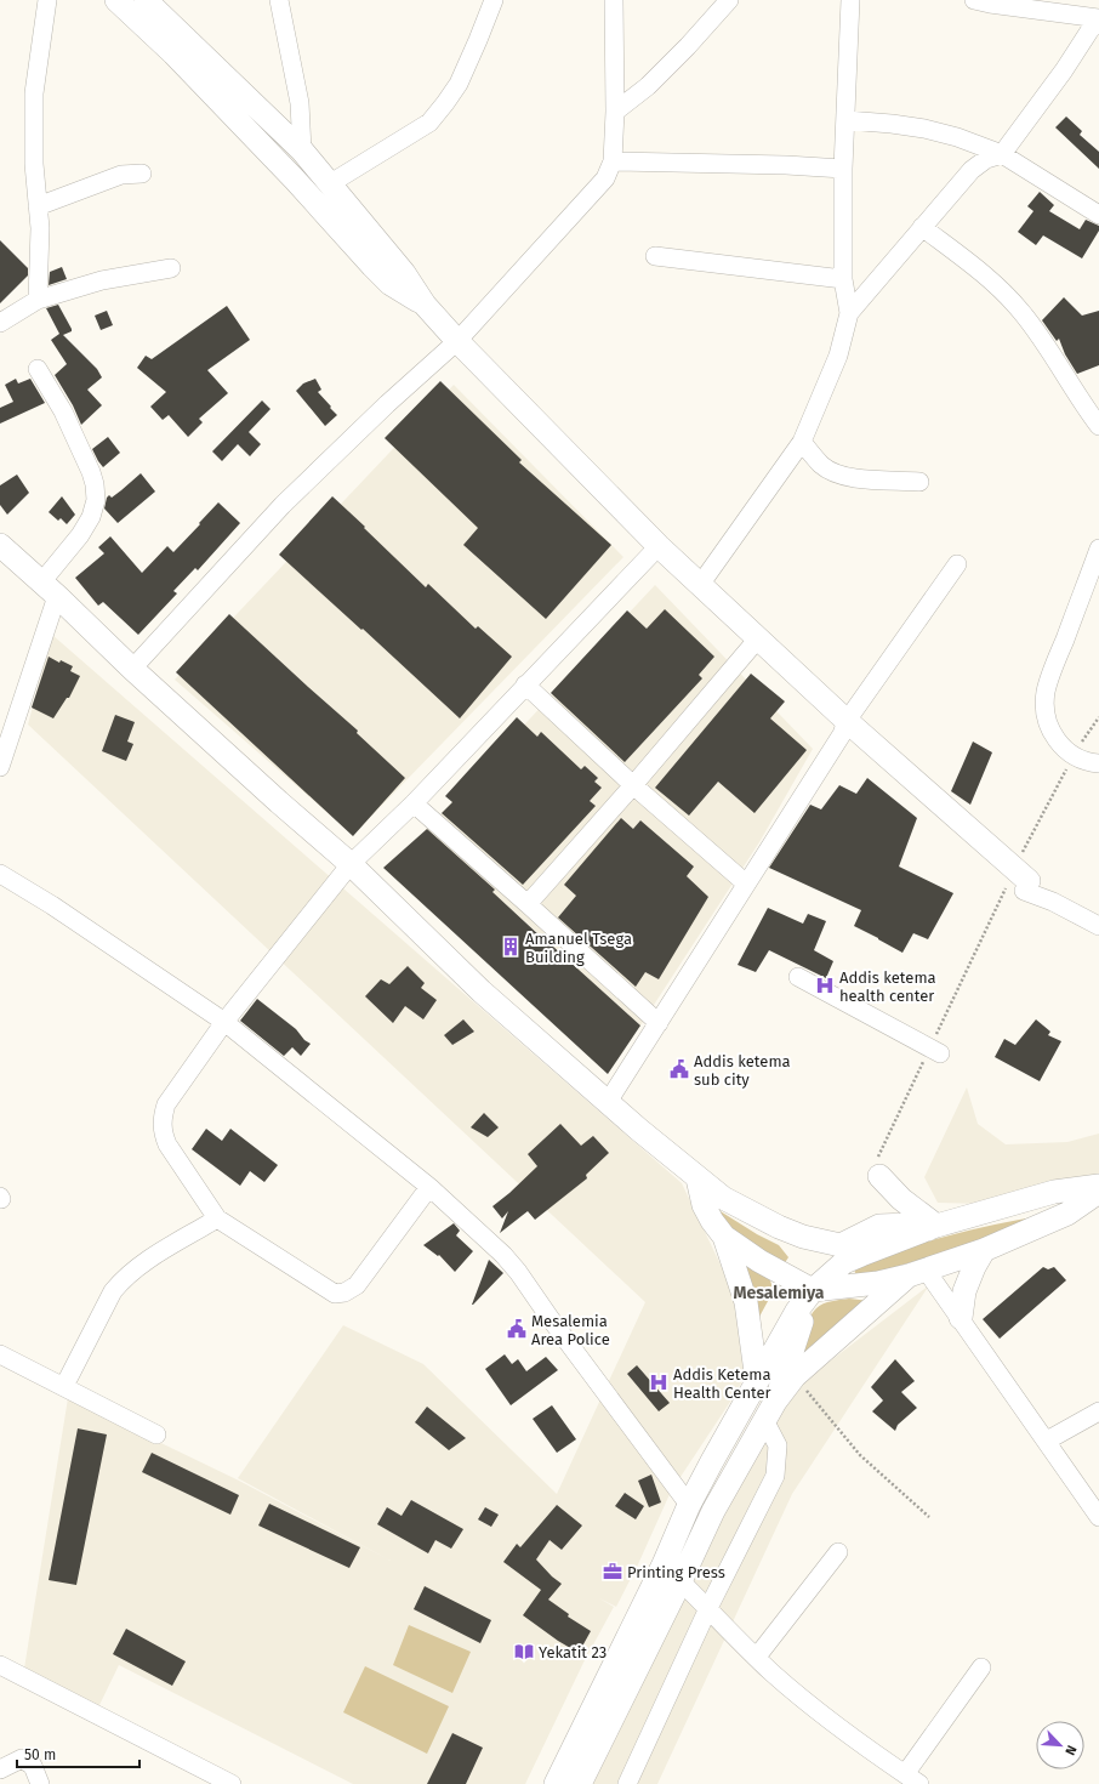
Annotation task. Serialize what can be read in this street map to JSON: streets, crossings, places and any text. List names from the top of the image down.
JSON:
{
  "districts": ["Mesalemiya"],
  "places": {
    "building": ["Amanuel Tsega Building"],
    "hospital": ["Addis ketema health center", "Addis Ketema Health Center"],
    "public building": ["Addis ketema sub city", "Mesalemia Area Police"],
    "office": ["Printing Press"],
    "library": ["Yekatit 23"]
  },
  "scale_bar": "50 m",
  "north": "bottom right"
}
